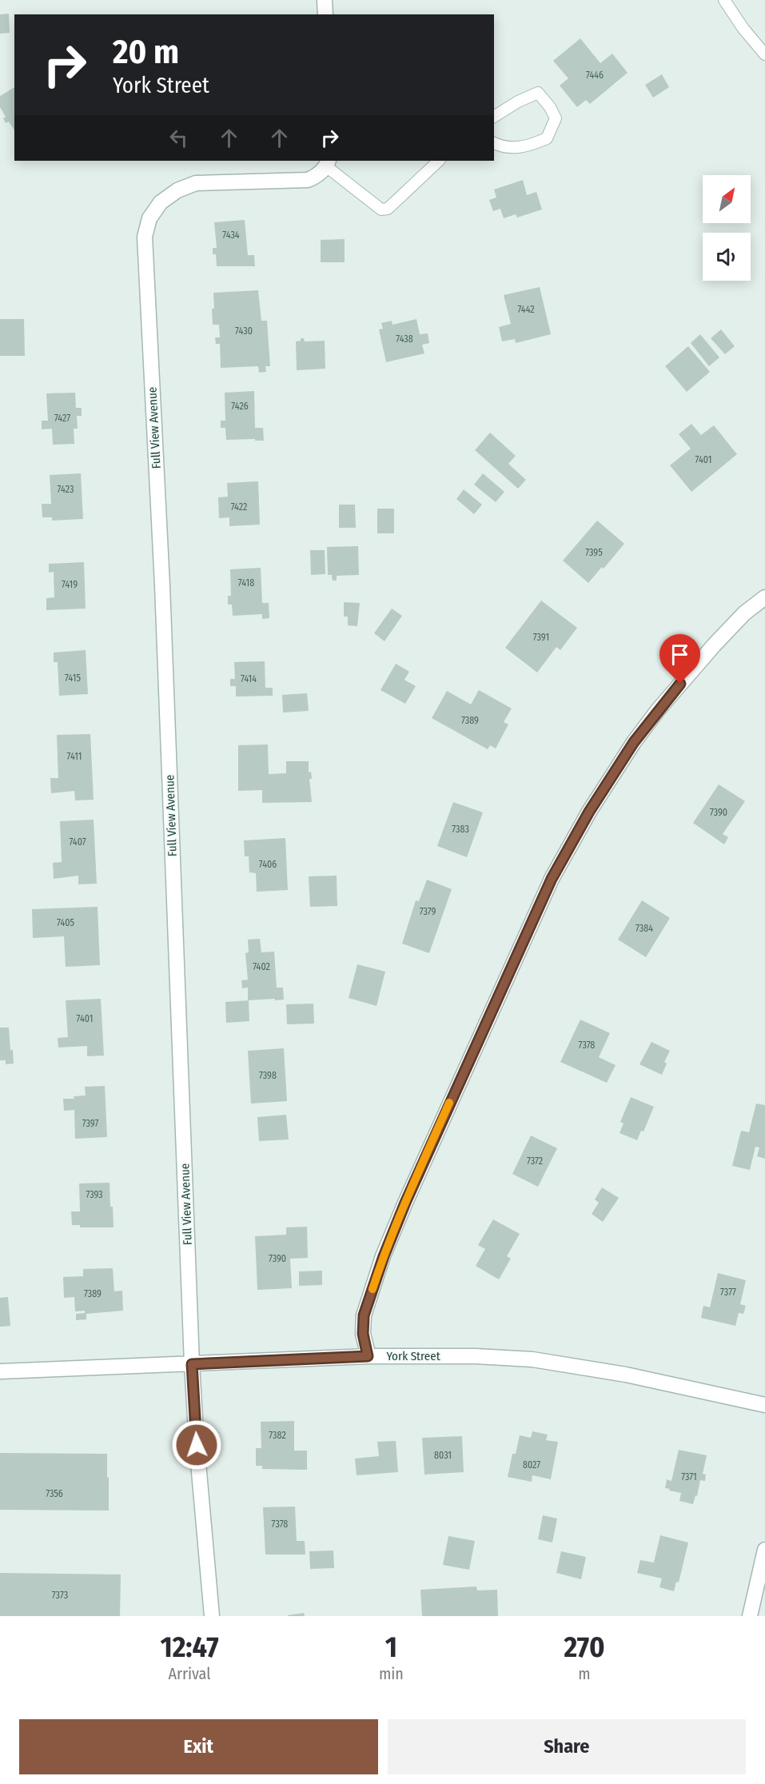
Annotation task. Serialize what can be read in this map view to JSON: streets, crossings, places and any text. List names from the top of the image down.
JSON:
{
  "streets": {
    "street": ["Full View Avenue", "York Street"]
  },
  "crossings": [
    ["Full View Avenue", "York Street"]
  ],
  "house_numbers": [
    "7446",
    "7434",
    "7442",
    "7430",
    "7438",
    "7426",
    "7427",
    "7401",
    "7423",
    "7422",
    "7395",
    "7418",
    "7419",
    "7391",
    "7415",
    "7414",
    "7389",
    "7411",
    "7390",
    "7383",
    "7407",
    "7406",
    "7379",
    "7405",
    "7384",
    "7402",
    "7401",
    "7378",
    "7398",
    "7397",
    "7372",
    "7393",
    "7390",
    "7377",
    "7389",
    "7382",
    "8031",
    "8027",
    "7371",
    "7356",
    "7378",
    "7373"
  ],
  "north": "top right",
  "page": {
    "turn": ["20 m", "York Street"],
    "eta": [
      "12:47",
      "Arrival",
      "1",
      "min",
      "270",
      "m"
    ],
    "buttons": ["Exit", "Share"]
  }
}
